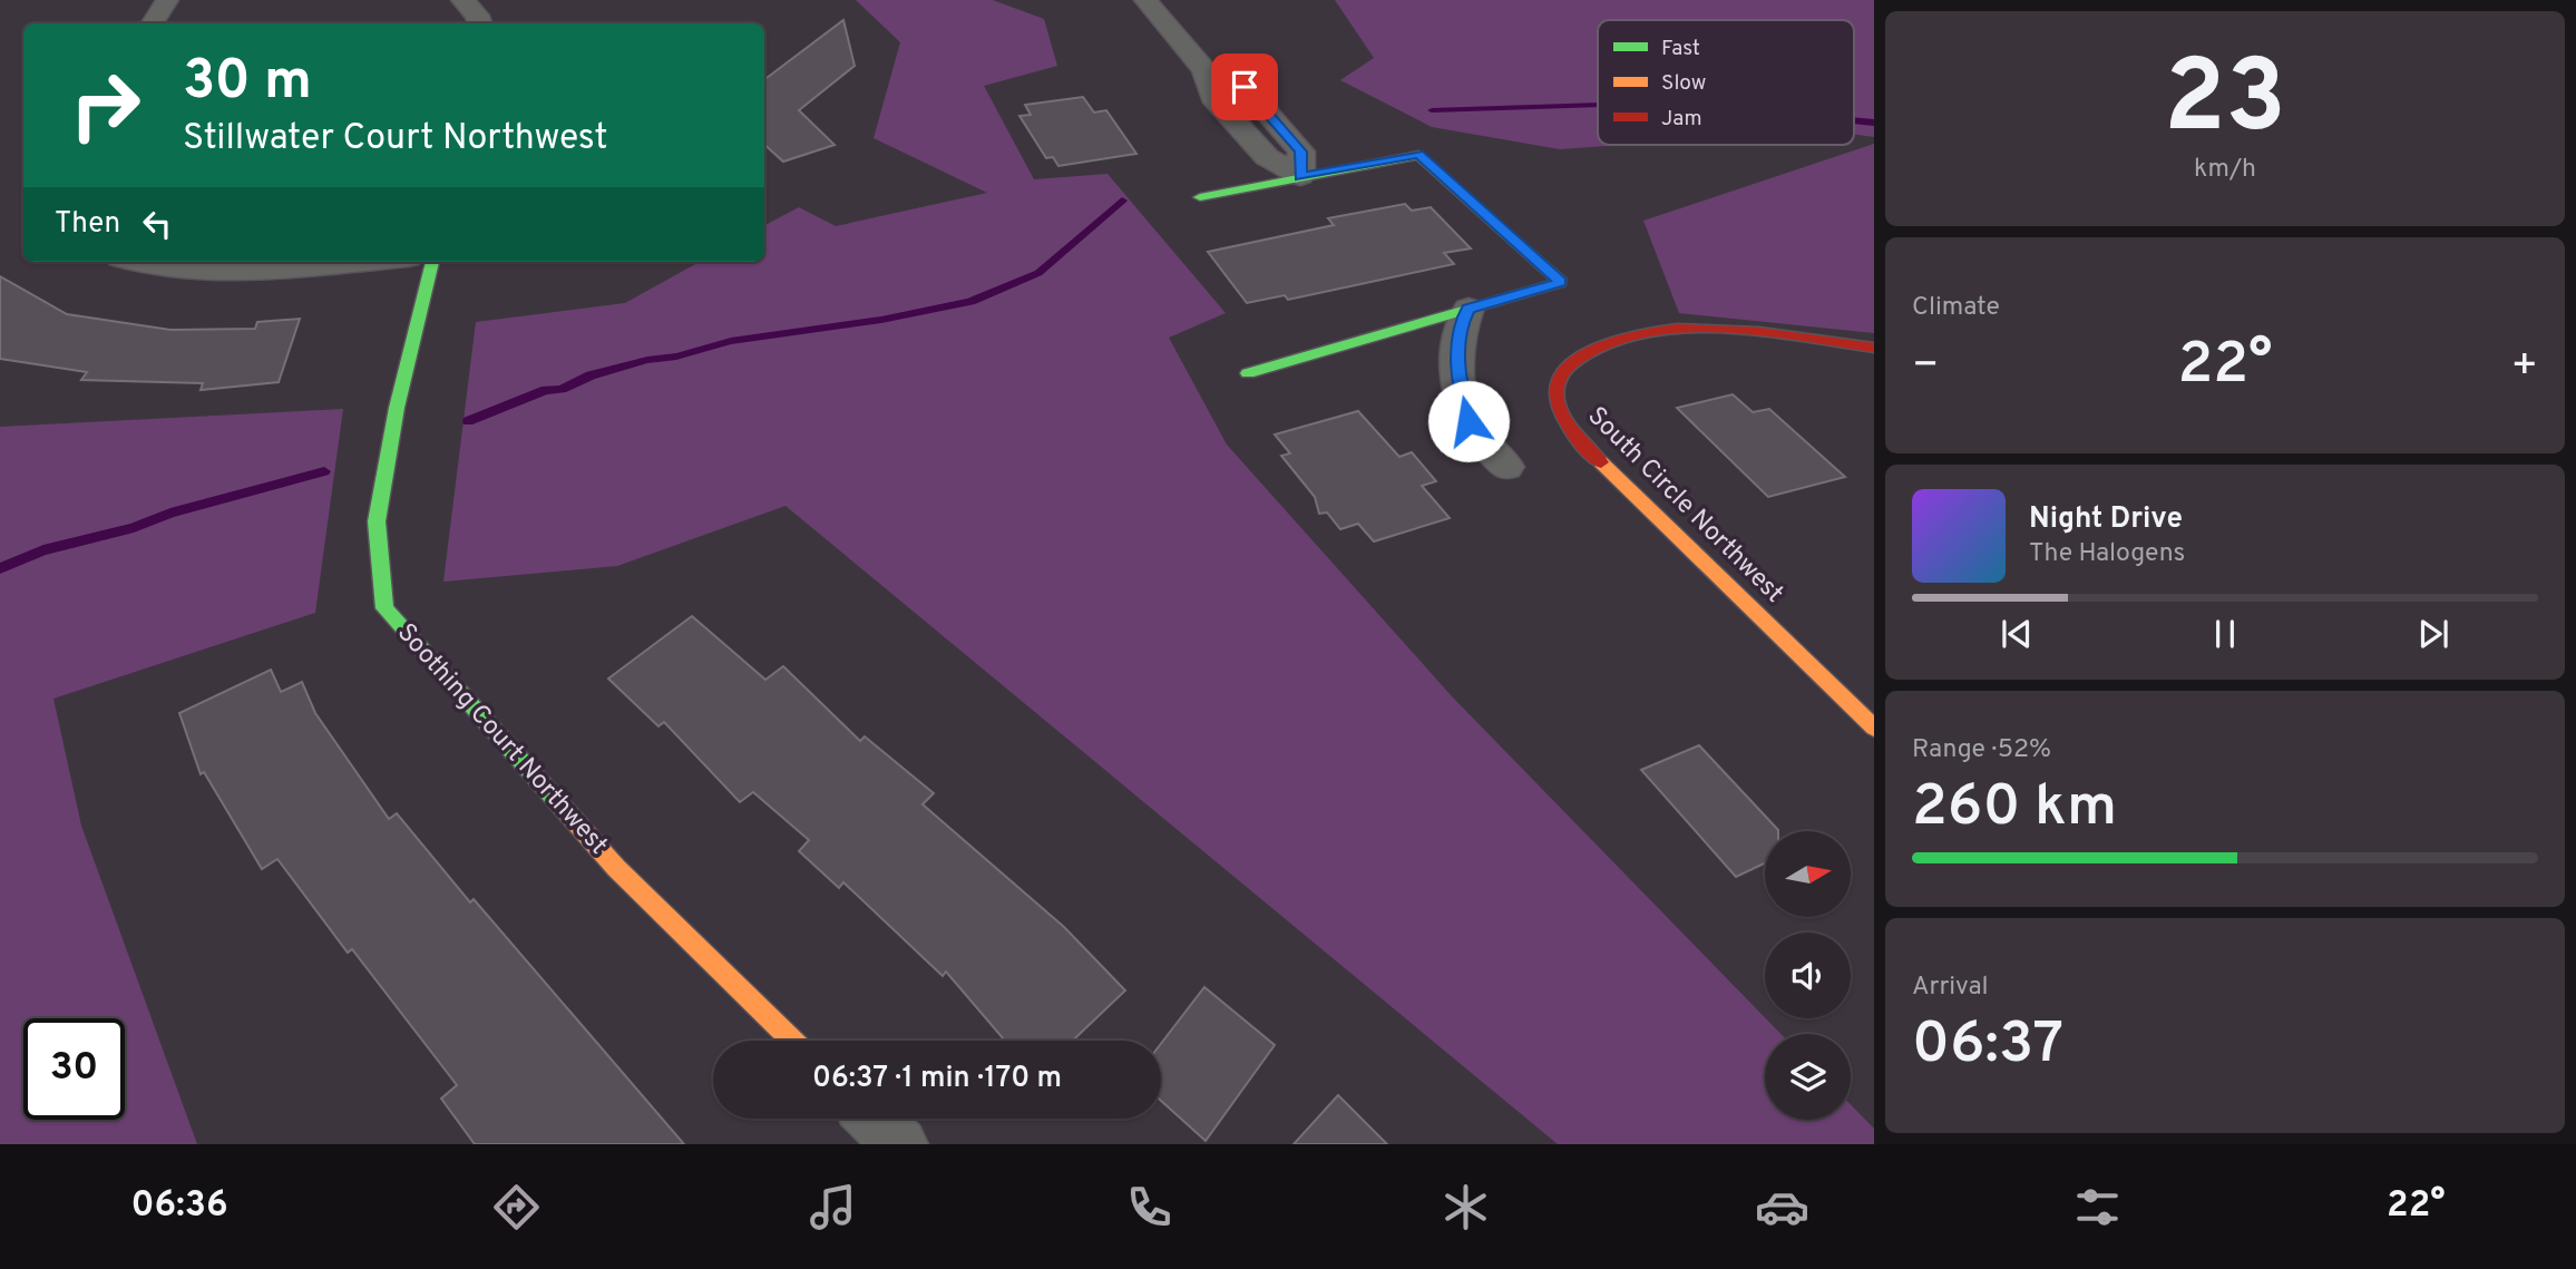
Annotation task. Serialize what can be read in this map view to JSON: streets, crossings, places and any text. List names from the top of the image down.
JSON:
{
  "streets": {
    "street": ["South Circle Northwest", "Soothing Court Northwest"]
  },
  "legend": ["Fast", "Slow", "Jam"],
  "north": "right",
  "page": {
    "tile": [
      ["23", "km/h"],
      "Climate",
      ["Range · 52%", "260 km"],
      ["Arrival", "06:37"]
    ],
    "turn": ["30 m", "Stillwater Court Northwest"],
    "then": "Then",
    "heat": ["−", "22°", "+"],
    "song": ["Night Drive", "The Halogens"],
    "limit": "30",
    "trip": "06:37 · 1 min · 170 m",
    "tabs": ["06:36", "22°"]
  }
}
